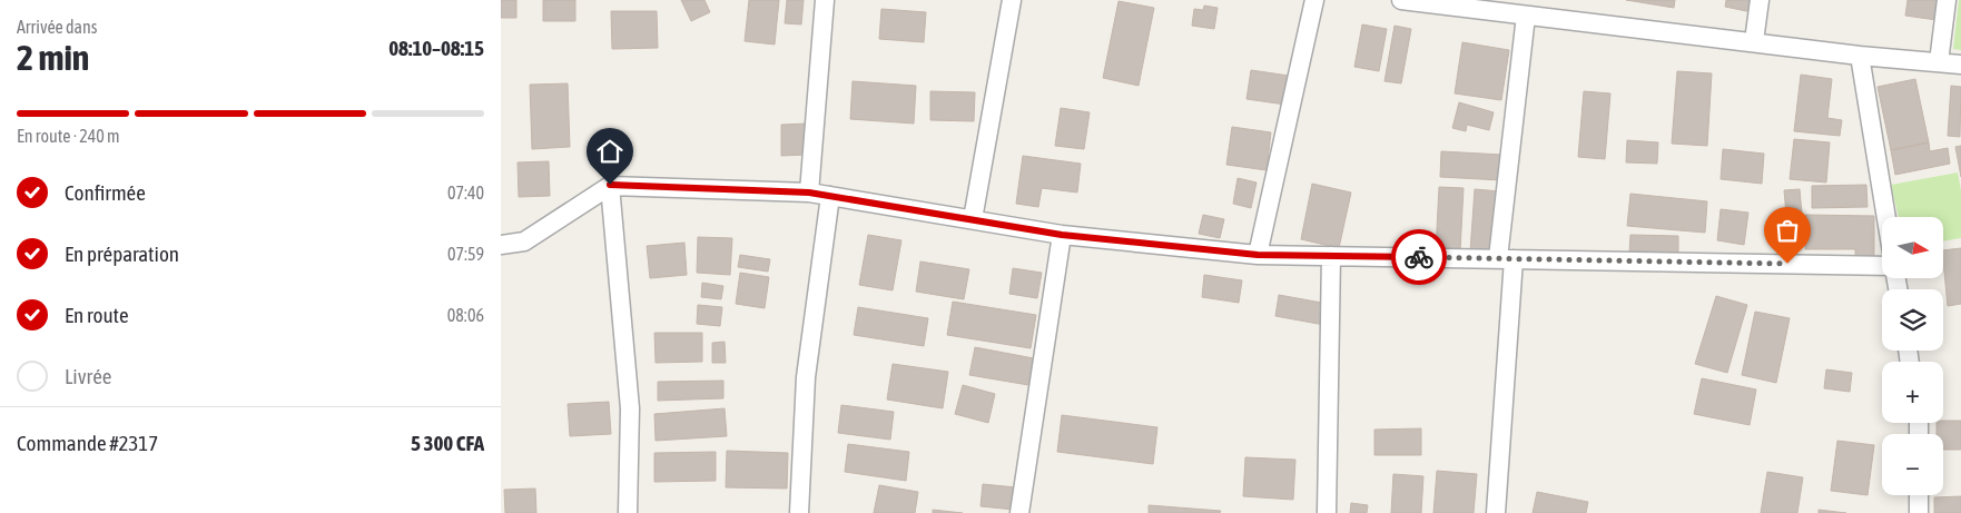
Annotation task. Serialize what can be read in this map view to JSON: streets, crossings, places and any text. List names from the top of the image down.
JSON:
{
  "north": "right",
  "page": {
    "heading": ["2 min", "Arrivée dans", "08:10–08:15"],
    "panel": ["Commande #2317", "5 300 CFA"],
    "bar": "En route · 240 m",
    "list": [
      ["Confirmée", "07:40"],
      ["En préparation", "07:59"],
      ["En route", "08:06"],
      "Livrée"
    ],
    "map_buttons": ["+", "−"]
  }
}
